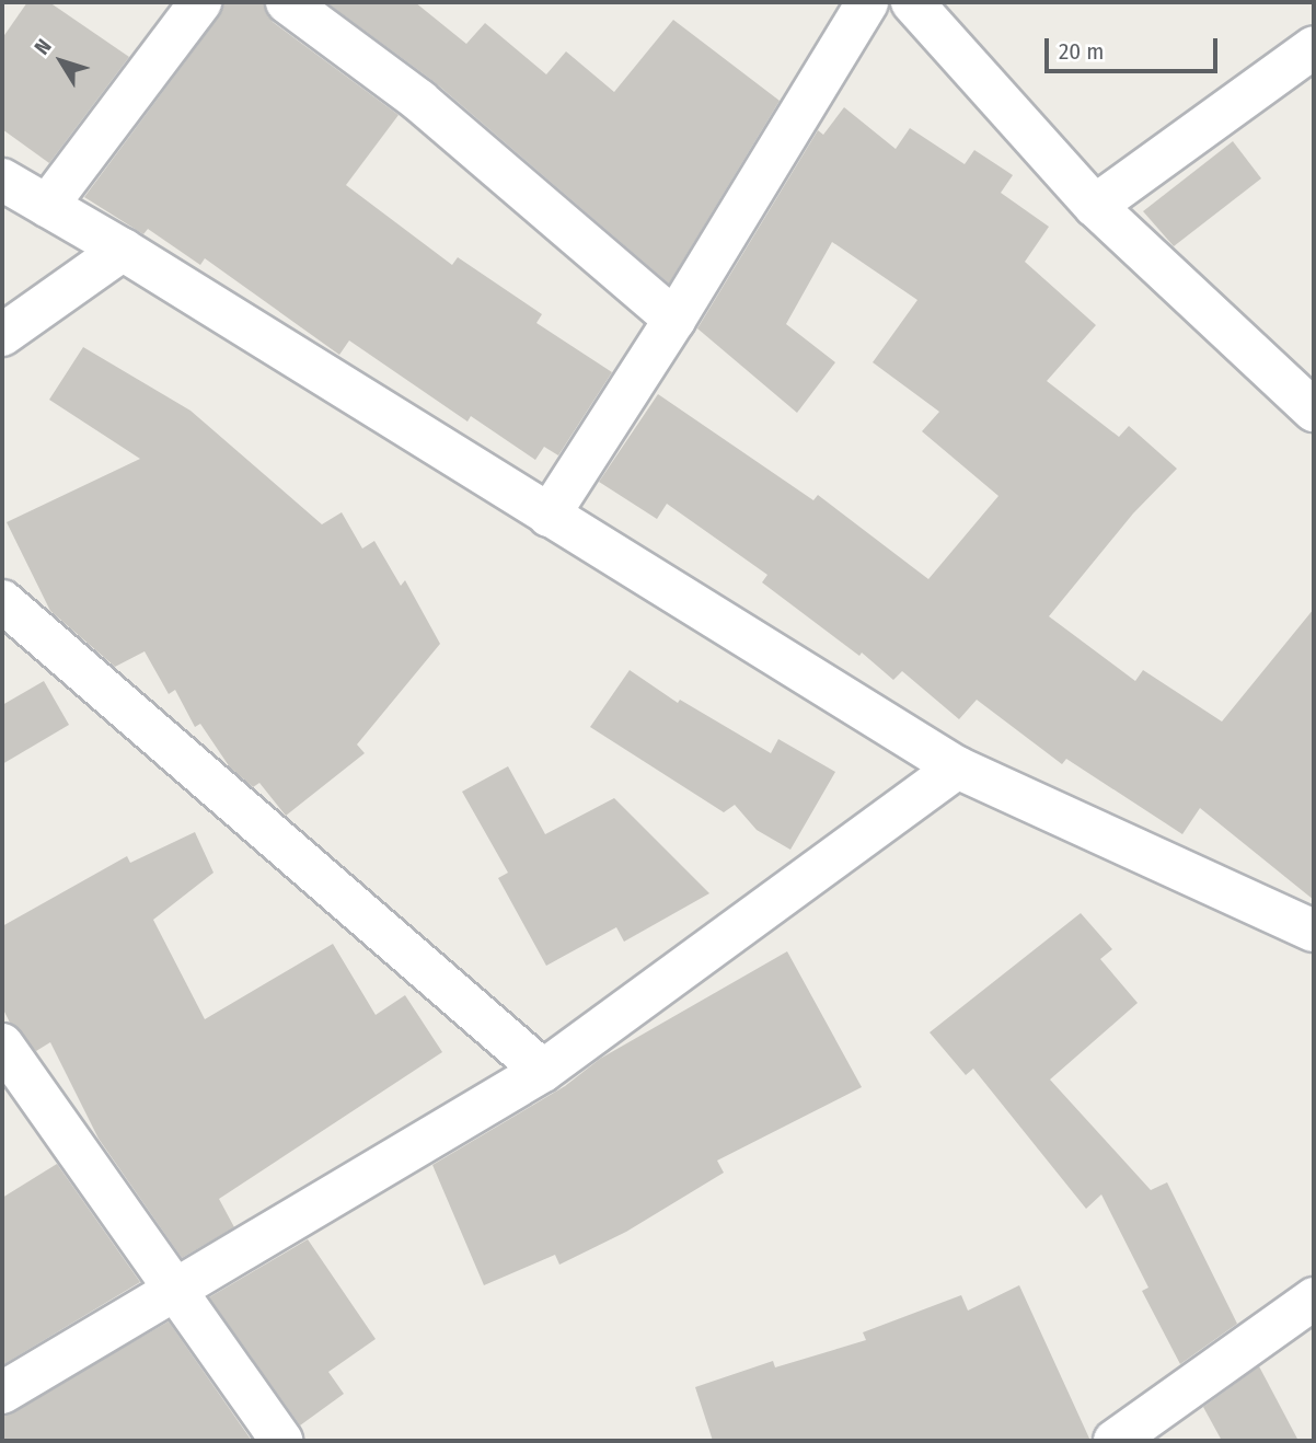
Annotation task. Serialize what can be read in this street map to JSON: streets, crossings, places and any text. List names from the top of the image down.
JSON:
{
  "scale_bar": "20 m",
  "north": "top left"
}
